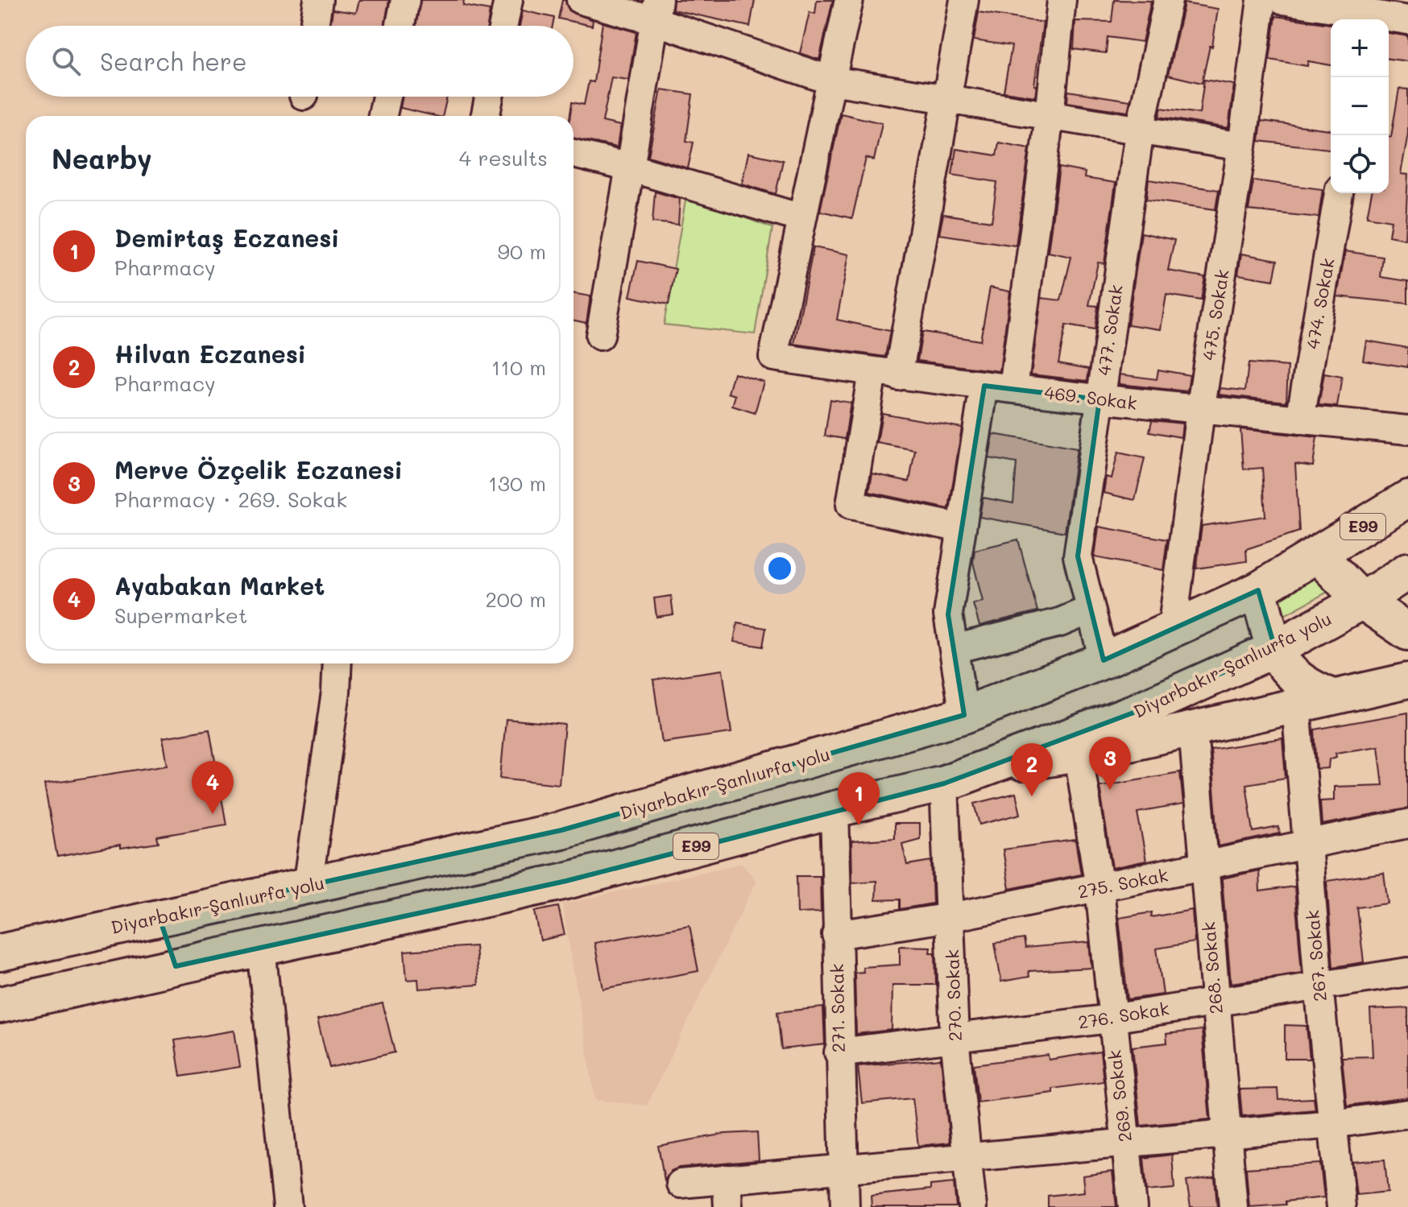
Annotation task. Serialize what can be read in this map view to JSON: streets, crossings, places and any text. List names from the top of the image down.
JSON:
{
  "streets": {
    "highway": ["E99", "Diyarbakır-Şanlıurfa yolu"],
    "street": [
      "474. Sokak",
      "475. Sokak",
      "477. Sokak",
      "469. Sokak",
      "275. Sokak",
      "267. Sokak",
      "268. Sokak",
      "270. Sokak",
      "271. Sokak",
      "276. Sokak",
      "269. Sokak"
    ]
  },
  "crossings": [
    ["474. Sokak", "469. Sokak"],
    ["475. Sokak", "469. Sokak"],
    ["475. Sokak", "Diyarbakır-Şanlıurfa yolu"],
    ["477. Sokak", "469. Sokak"],
    ["477. Sokak", "Diyarbakır-Şanlıurfa yolu"],
    ["Diyarbakır-Şanlıurfa yolu", "270. Sokak"],
    ["Diyarbakır-Şanlıurfa yolu", "271. Sokak"],
    ["275. Sokak", "267. Sokak"],
    ["275. Sokak", "268. Sokak"],
    ["275. Sokak", "270. Sokak"],
    ["275. Sokak", "271. Sokak"],
    ["275. Sokak", "269. Sokak"],
    ["267. Sokak", "276. Sokak"],
    ["268. Sokak", "276. Sokak"],
    ["270. Sokak", "276. Sokak"],
    ["271. Sokak", "276. Sokak"],
    ["276. Sokak", "269. Sokak"]
  ],
  "page": {
    "map_buttons": ["+", "−"],
    "search": "Search here",
    "heading": ["Nearby", "4 results"],
    "list": [
      {
        "mark": "1",
        "name": "Demirtaş Eczanesi",
        "note": "Pharmacy",
        "value": "90 m"
      },
      {
        "mark": "2",
        "name": "Hilvan Eczanesi",
        "note": "Pharmacy",
        "value": "110 m"
      },
      {
        "mark": "3",
        "name": "Merve Özçelik Eczanesi",
        "note": "Pharmacy · 269. Sokak",
        "value": "130 m"
      },
      {
        "mark": "4",
        "name": "Ayabakan Market",
        "note": "Supermarket",
        "value": "200 m"
      }
    ],
    "pins": [
      "3",
      "2",
      "4",
      "1"
    ]
  }
}
